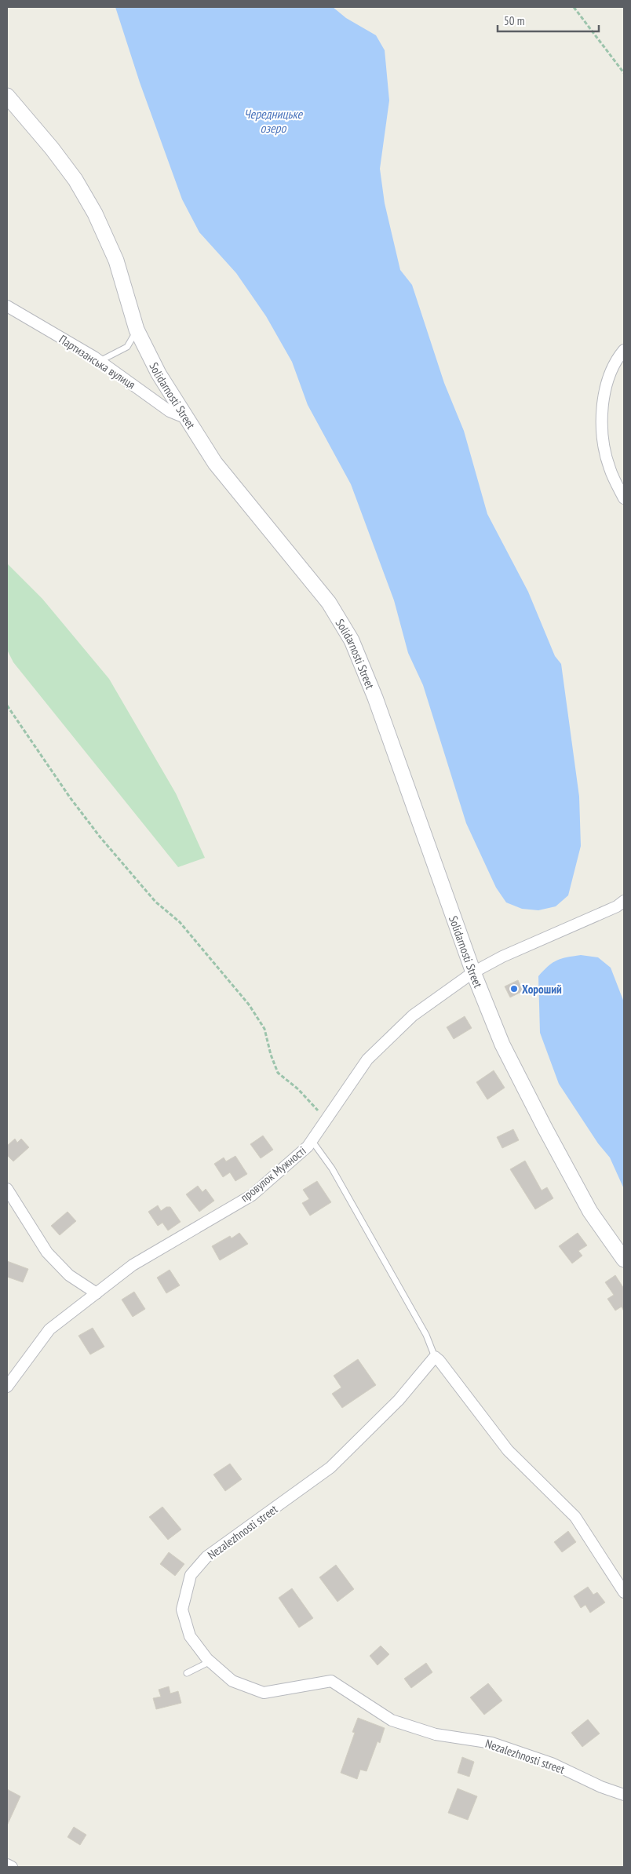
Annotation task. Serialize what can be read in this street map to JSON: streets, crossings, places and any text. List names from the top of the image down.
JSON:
{
  "streets": {
    "main road": ["Solidarnosti Street"],
    "street": ["Партизанська вулиця", "провулок Мужності", "Nezalezhnosti street"]
  },
  "crossings": [
    ["Партизанська вулиця", "Solidarnosti Street"],
    ["Solidarnosti Street", "провулок Мужності"]
  ],
  "water": ["Чередницьке озеро"],
  "places": ["Хороший"],
  "scale_bar": "50 m"
}
